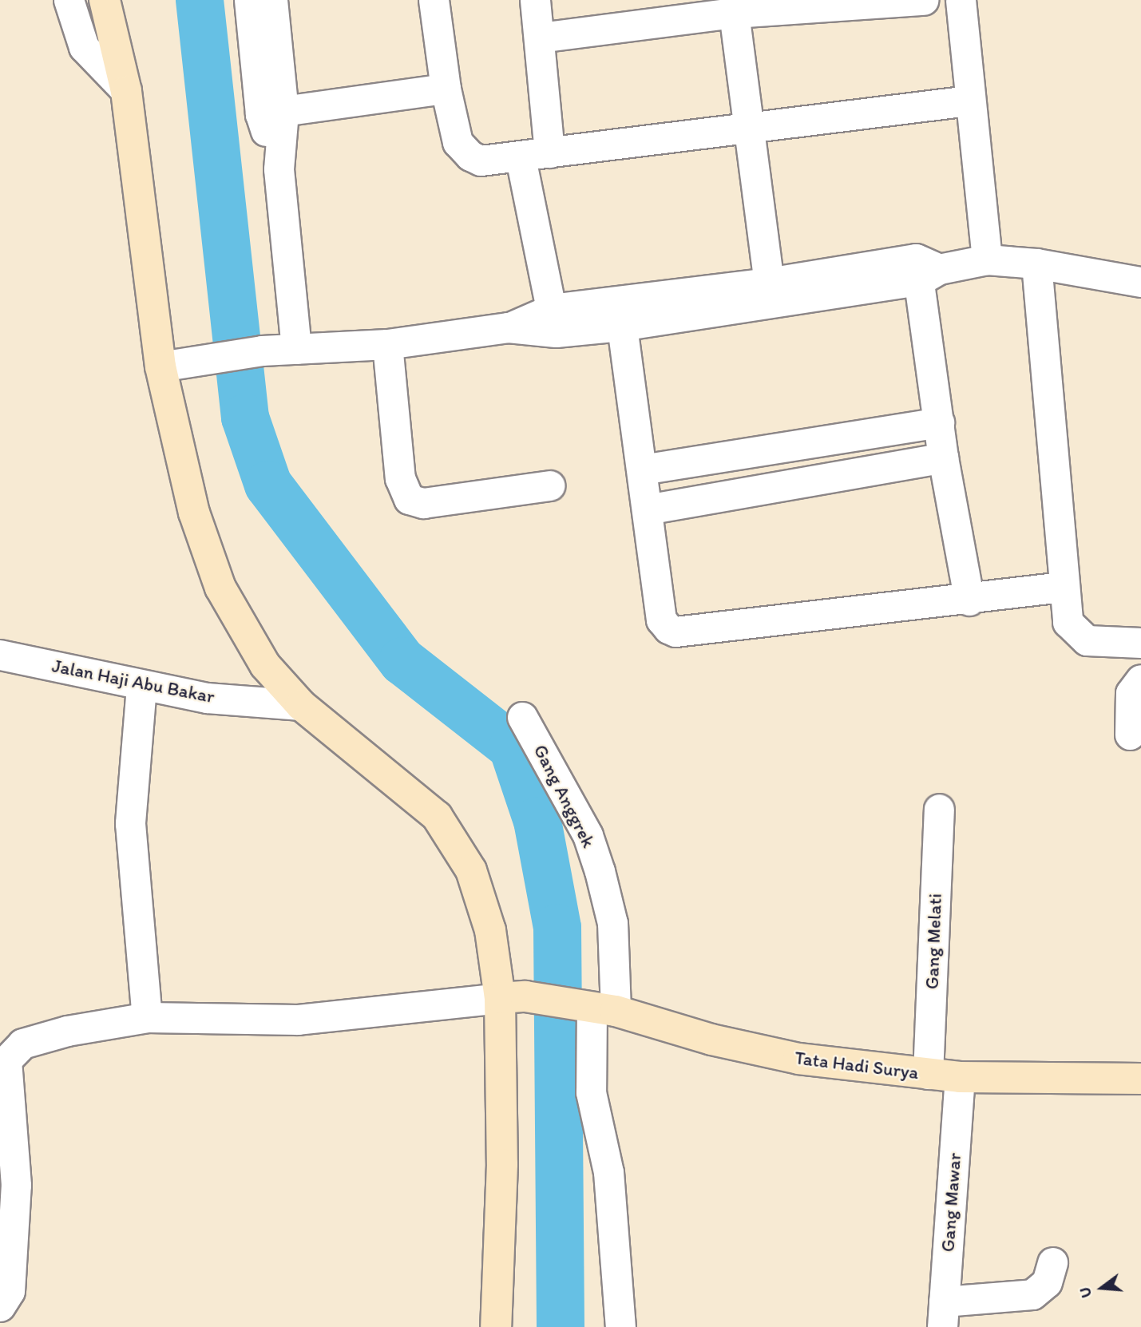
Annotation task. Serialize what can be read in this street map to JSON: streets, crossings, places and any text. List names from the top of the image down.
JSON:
{
  "streets": {
    "street": [
      "Jalan Haji Abu Bakar",
      "Gang Anggrek",
      "Gang Melati",
      "Tata Hadi Surya",
      "Gang Mawar"
    ]
  },
  "crossings": [
    ["Gang Anggrek", "Tata Hadi Surya"],
    ["Gang Melati", "Tata Hadi Surya"],
    ["Tata Hadi Surya", "Gang Mawar"]
  ],
  "north": "left"
}
